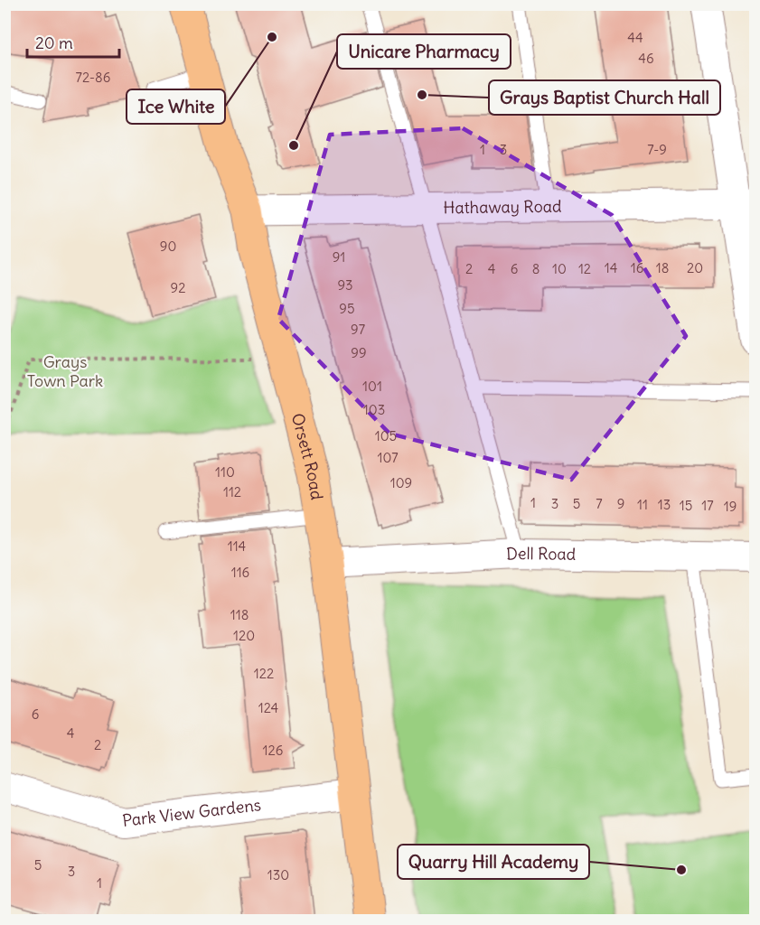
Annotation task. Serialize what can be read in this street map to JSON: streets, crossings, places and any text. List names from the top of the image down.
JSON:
{
  "streets": {
    "main road": ["Orsett Road"],
    "street": ["Hathaway Road", "Dell Road", "Park View Gardens"]
  },
  "crossings": [
    ["Hathaway Road", "Orsett Road"],
    ["Orsett Road", "Dell Road"],
    ["Orsett Road", "Park View Gardens"]
  ],
  "parks": ["Grays Town Park"],
  "places": [
    "Ice White",
    "Grays Baptist Church Hall",
    "Unicare Pharmacy",
    "Quarry Hill Academy"
  ],
  "house_numbers": [
    "44",
    "46",
    "72-86",
    "1",
    "3",
    "7-9",
    "90",
    "91",
    "14",
    "16",
    "18",
    "20",
    "2",
    "4",
    "6",
    "8",
    "10",
    "12",
    "93",
    "92",
    "95",
    "97",
    "99",
    "101",
    "103",
    "105",
    "107",
    "110",
    "109",
    "112",
    "1",
    "3",
    "5",
    "7",
    "9",
    "11",
    "13",
    "15",
    "17",
    "19",
    "114",
    "116",
    "118",
    "120",
    "122",
    "124",
    "6",
    "4",
    "2",
    "126",
    "5",
    "3",
    "130",
    "1"
  ],
  "scale_bar": "20 m"
}
